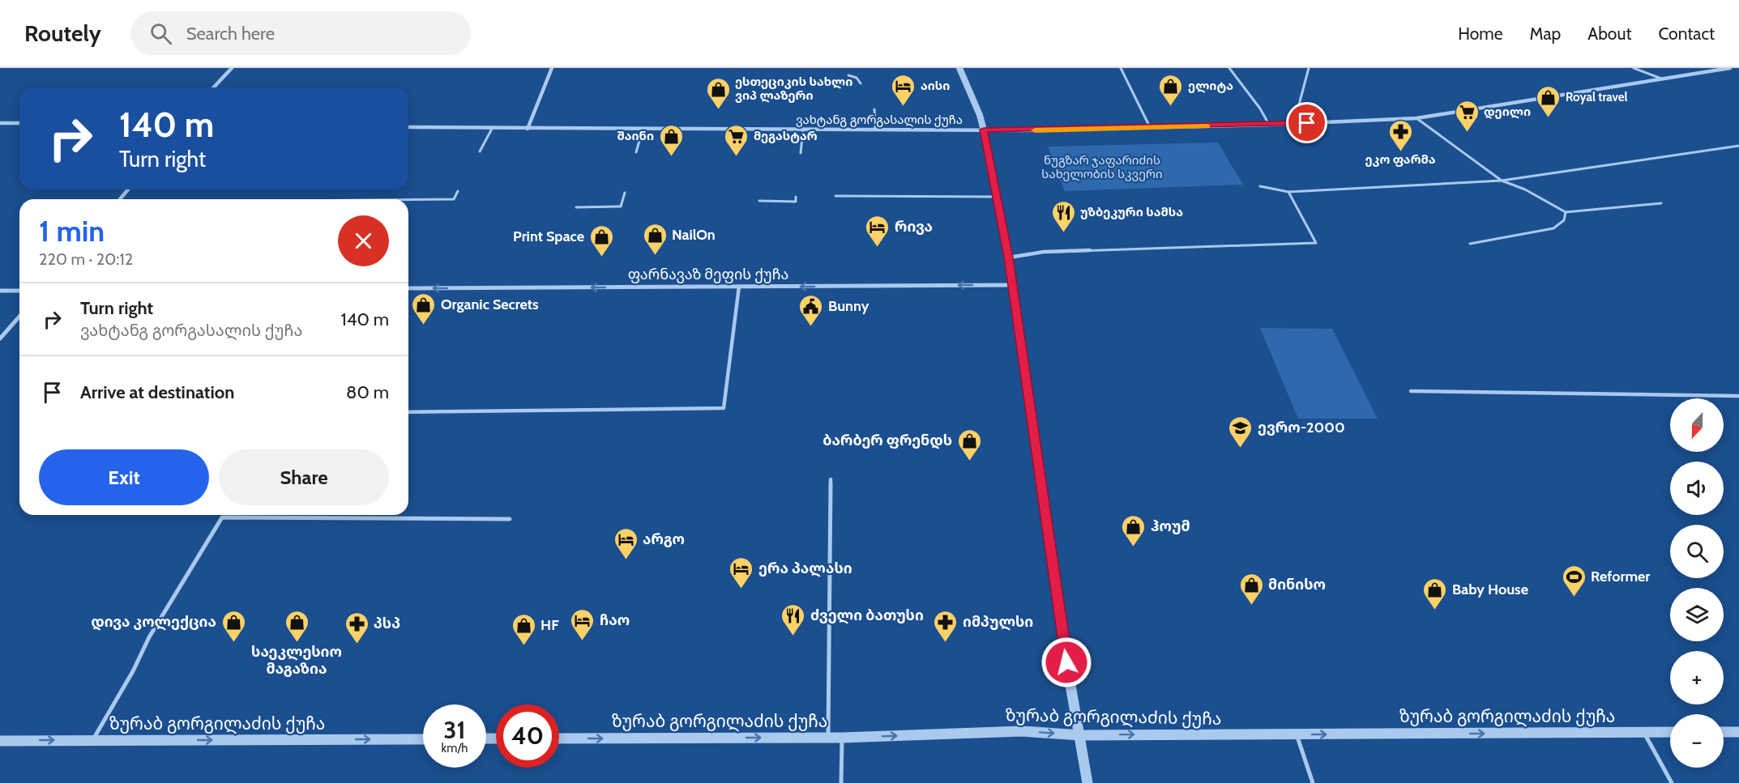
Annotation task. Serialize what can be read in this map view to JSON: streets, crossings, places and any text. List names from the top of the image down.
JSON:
{
  "streets": {
    "street": ["ვახტანგ გორგასალის ქუჩა", "ფარნავაზ მეფის ქუჩა", "ზურაბ გორგილაძის ქუჩა"]
  },
  "one_way": ["ფარნავაზ მეფის ქუჩა", "ზურაბ გორგილაძის ქუჩა"],
  "parks": ["ნუგზარ ჯაფარიძის სახელობის სკვერი"],
  "places": {
    "hotel": [
      "აისი",
      "რივა",
      "არგო",
      "ერა პალასი",
      "ჩაო"
    ],
    "shop": [
      "ელიტა",
      "ესთეციკის სახლი ვიპ ლაზერი",
      "Royal travel",
      "შაინი",
      "NailOn",
      "Print Space",
      "Organic Secrets",
      "ბარბერ ფრენდს",
      "ჰოუმ",
      "მინისო",
      "Baby House",
      "დივა კოლექცია",
      "საეკლესიო მაგაზია",
      "HF"
    ],
    "supermarket": ["დეილი", "მეგასტარ"],
    "pharmacy": ["ეკო ფარმა", "იმპულსი", "პსპ"],
    "restaurant": ["უზბეკური სამსა", "ძველი ბათუსი"],
    "public building": ["Bunny"],
    "school or university": ["ევრო-2000"],
    "sports": ["Reformer"]
  },
  "north": "bottom",
  "page": {
    "header": "Routely",
    "search": "Search here",
    "nav": [
      "Home",
      "Map",
      "About",
      "Contact"
    ],
    "turn": ["140 m", "Turn right"],
    "heading": ["1 min", "220 m · 20:12"],
    "list": [
      {
        "name": "Turn right",
        "note": "ვახტანგ გორგასალის ქუჩა",
        "value": "140 m"
      },
      {
        "name": "Arrive at destination",
        "value": "80 m"
      }
    ],
    "map_buttons": ["+", "−"],
    "buttons": ["Exit", "Share"],
    "speed": "31 km/h",
    "limit": "40"
  }
}
